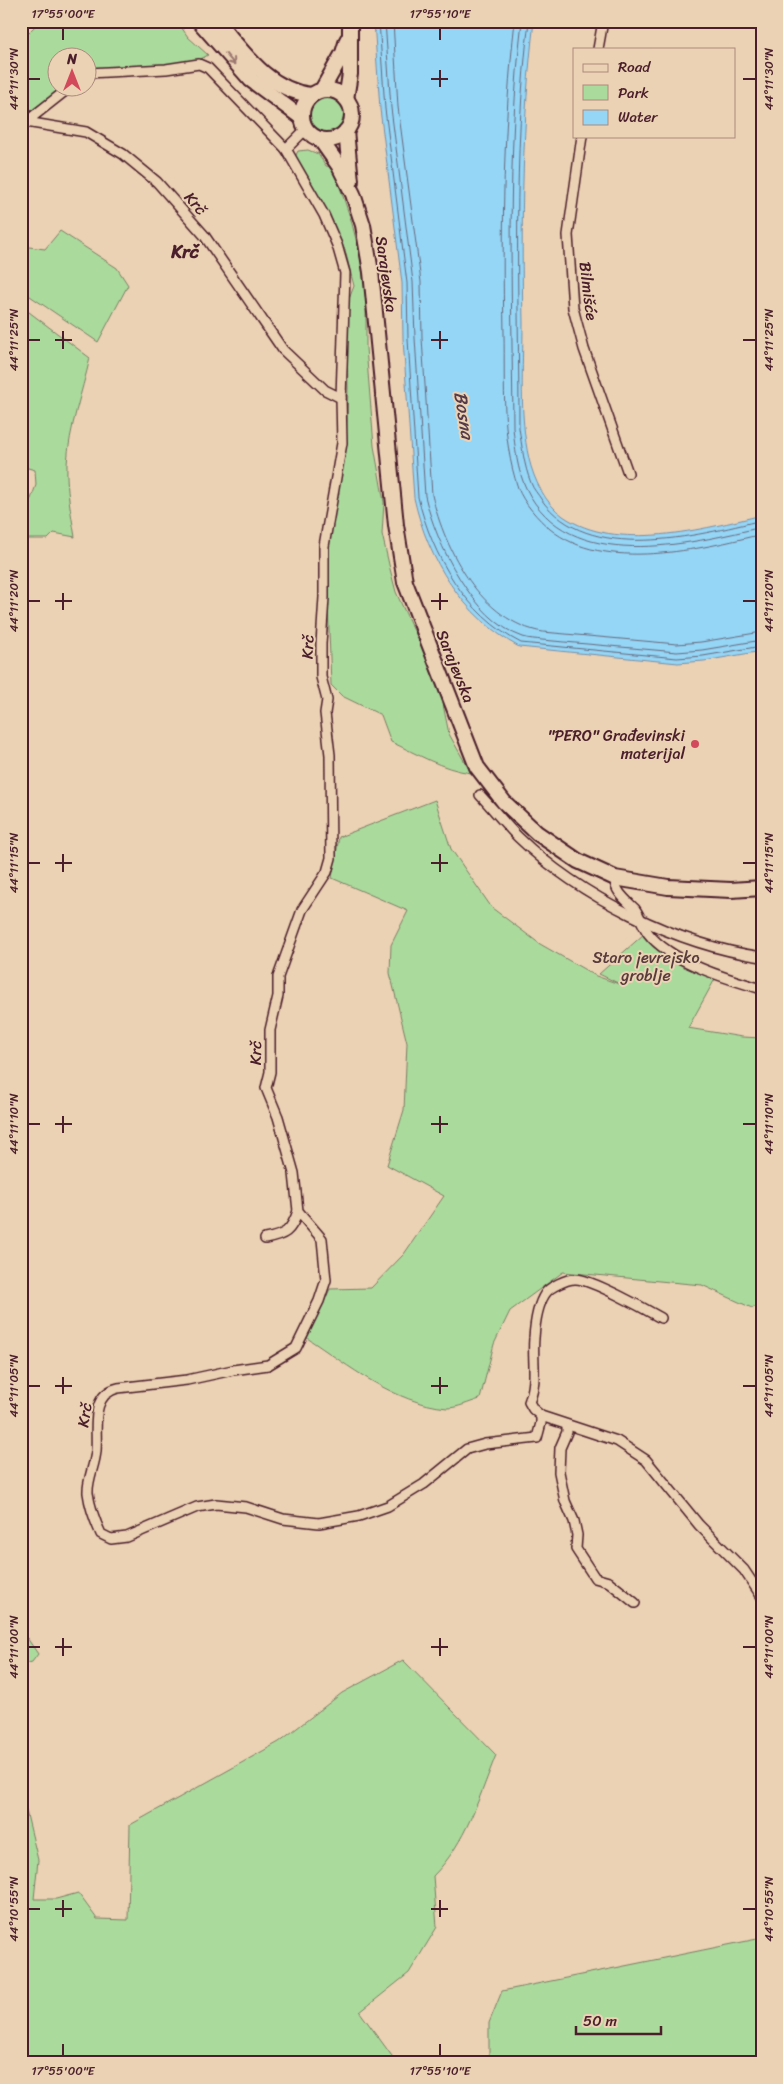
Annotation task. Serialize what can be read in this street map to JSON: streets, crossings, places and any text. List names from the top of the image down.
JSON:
{
  "streets": {
    "main road": ["Sarajevska"],
    "street": ["Krč", "Bilmišće"]
  },
  "districts": ["Krč"],
  "water": ["Bosna"],
  "parks": ["Staro jevrejsko groblje"],
  "places": ["\"PERO\" Građevinski materijal"],
  "legend": ["Road", "Park", "Water"],
  "scale_bar": "50 m",
  "north": "top",
  "coordinates": [
    "17°55'00\"E",
    "17°55'10\"E",
    "44°11'30\"N",
    "44°11'25\"N",
    "44°11'20\"N",
    "44°11'15\"N",
    "44°11'10\"N",
    "44°11'05\"N",
    "44°11'00\"N",
    "44°10'55\"N"
  ]
}
